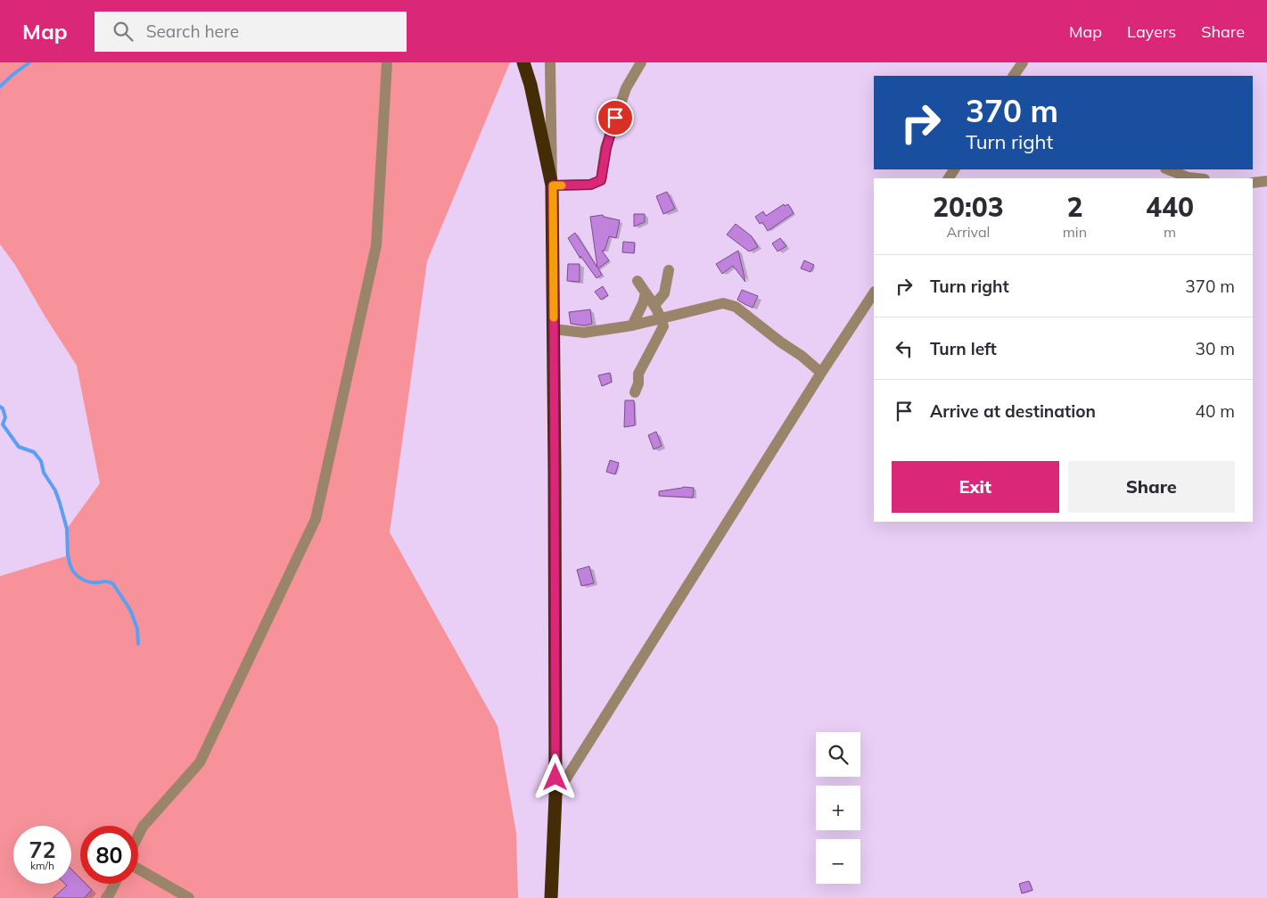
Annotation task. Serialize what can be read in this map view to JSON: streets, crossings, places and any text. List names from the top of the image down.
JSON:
{
  "page": {
    "header": "Map",
    "search": "Search here",
    "nav": ["Map", "Layers", "Share"],
    "turn": ["370 m", "Turn right"],
    "eta": [
      "20:03",
      "Arrival",
      "2",
      "min",
      "440",
      "m"
    ],
    "list": [
      {
        "name": "Turn right",
        "value": "370 m"
      },
      {
        "name": "Turn left",
        "value": "30 m"
      },
      {
        "name": "Arrive at destination",
        "value": "40 m"
      }
    ],
    "buttons": ["Exit", "Share"],
    "map_buttons": ["+", "−"],
    "speed": "72 km/h",
    "limit": "80"
  }
}
